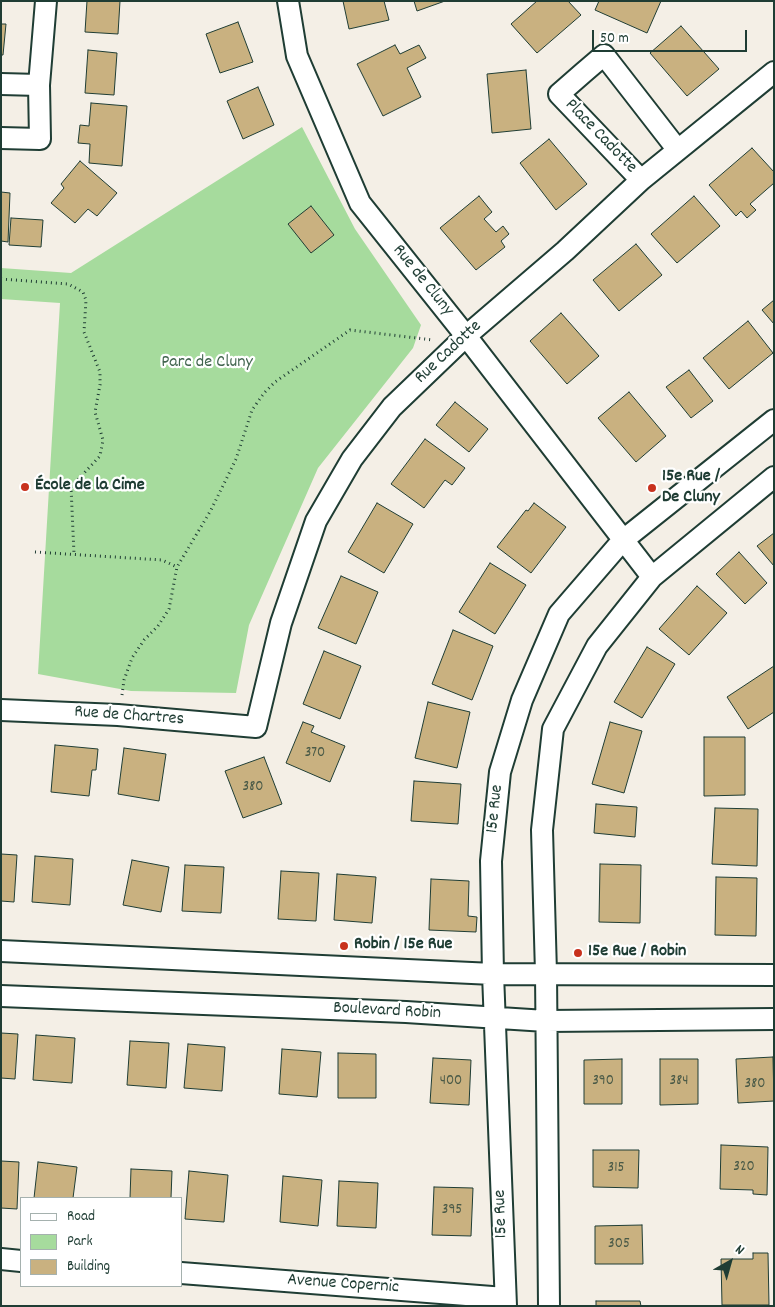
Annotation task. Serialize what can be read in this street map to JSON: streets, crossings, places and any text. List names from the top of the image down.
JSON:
{
  "streets": {
    "street": [
      "Place Cadotte",
      "Rue de Cluny",
      "Rue Cadotte",
      "Rue de Chartres",
      "15e Rue",
      "Boulevard Robin",
      "Avenue Copernic"
    ]
  },
  "crossings": [
    ["Place Cadotte", "Rue Cadotte"],
    ["Rue de Cluny", "Rue Cadotte"],
    ["Rue de Cluny", "15e Rue"],
    ["Rue Cadotte", "Rue de Chartres"],
    ["15e Rue", "Boulevard Robin"],
    ["15e Rue", "Avenue Copernic"]
  ],
  "parks": ["Parc de Cluny"],
  "places": [
    "École de la Cime",
    "15e Rue / De Cluny",
    "Robin / 15e Rue",
    "15e Rue / Robin"
  ],
  "house_numbers": [
    "370",
    "380",
    "400",
    "390",
    "384",
    "380",
    "320",
    "315",
    "395",
    "305"
  ],
  "legend": ["Road", "Park", "Building"],
  "scale_bar": "50 m",
  "north": "top right"
}
